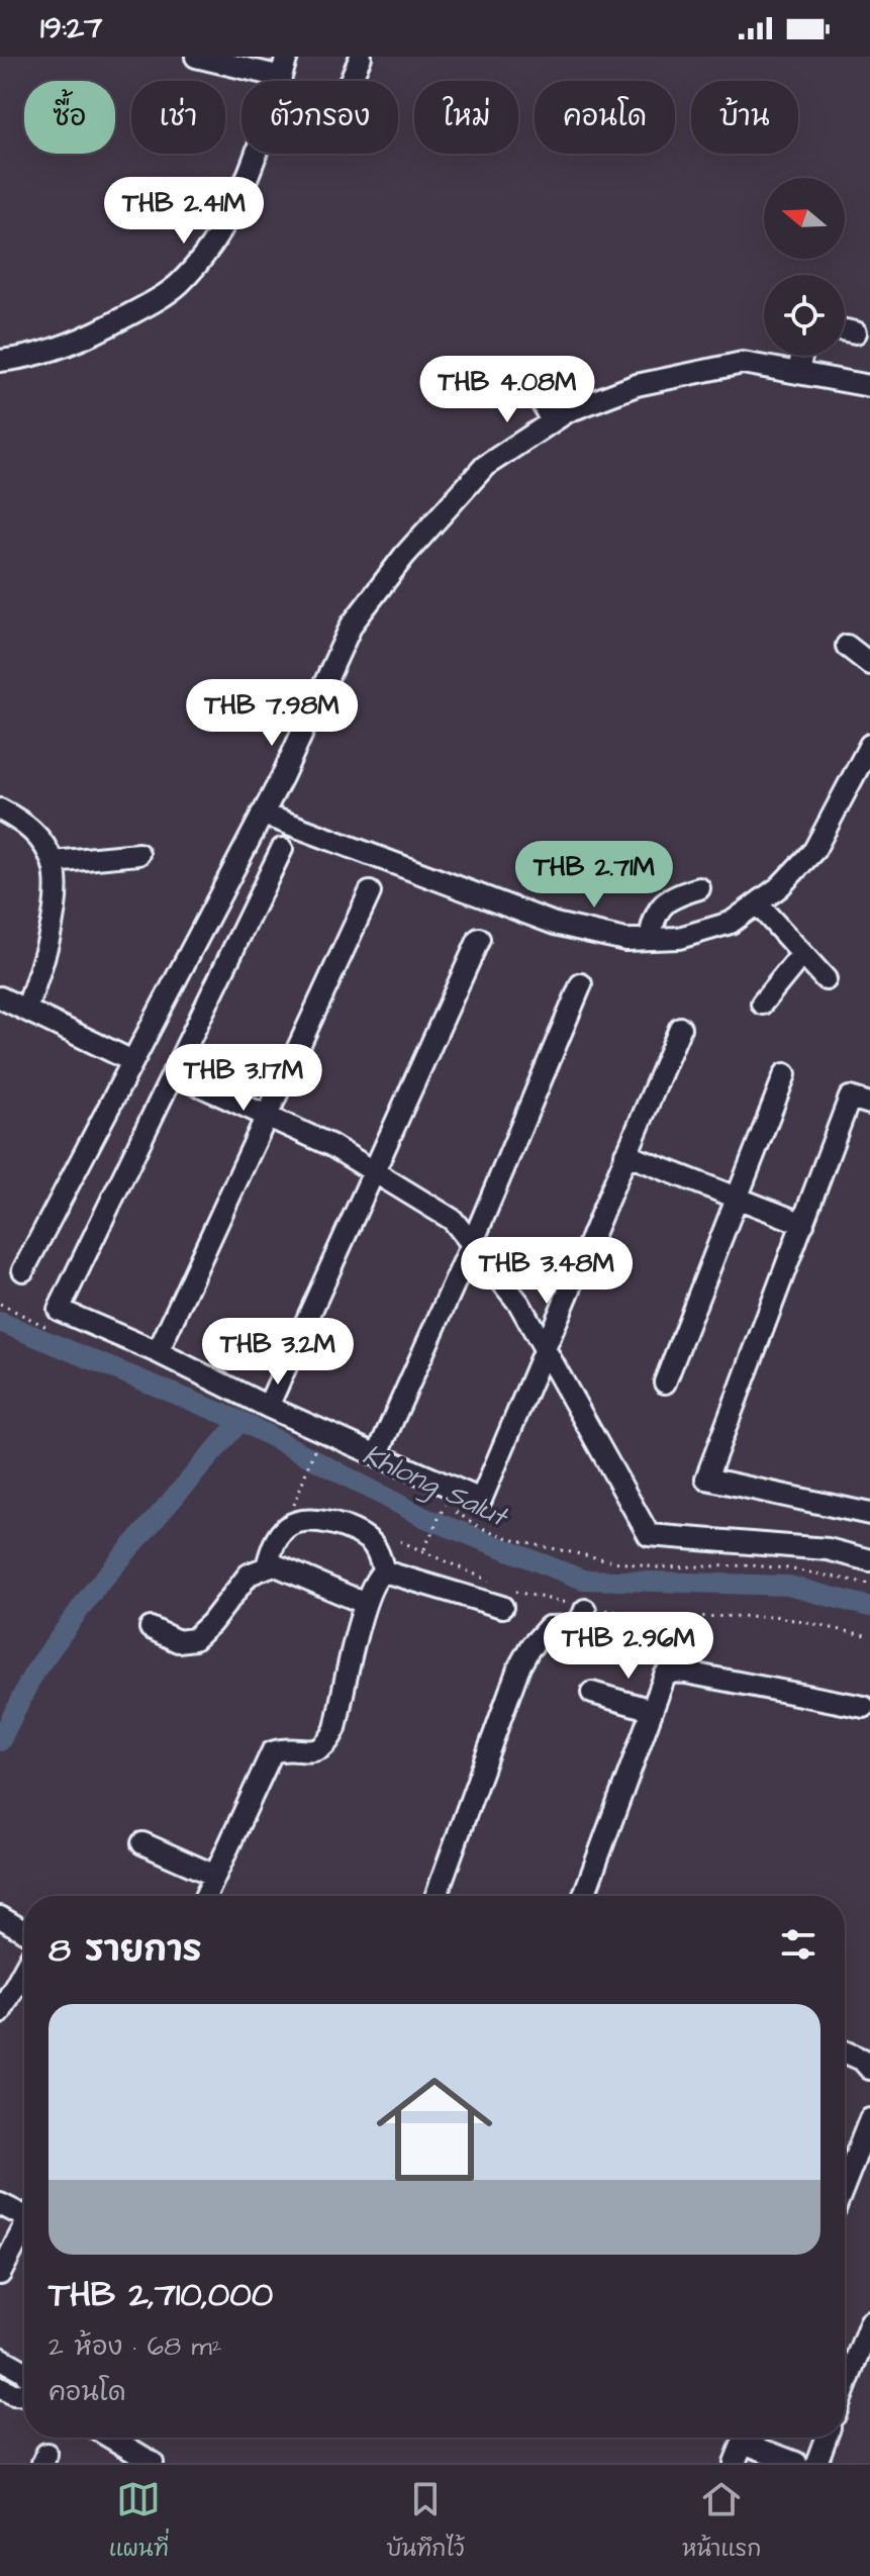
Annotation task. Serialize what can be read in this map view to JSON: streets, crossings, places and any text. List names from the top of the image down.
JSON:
{
  "water": ["Khlong Salut"],
  "north": "left",
  "page": {
    "status": "19:27",
    "chip": [
      "ซื้อ",
      "เช่า",
      "ตัวกรอง",
      "ใหม่",
      "คอนโด",
      "บ้าน"
    ],
    "price": [
      "THB 2.41M",
      "THB 4.08M",
      "THB 7.98M",
      "THB 2.71M",
      "THB 3.17M",
      "THB 3.48M",
      "THB 3.2M",
      "THB 2.96M"
    ],
    "heading": "8 รายการ",
    "list": [
      {
        "name": "THB 2,710,000",
        "note": "2 ห้อง · 68 m² · คอนโด"
      }
    ],
    "tabs": ["แผนที่", "บันทึกไว้", "หน้าแรก"]
  }
}
